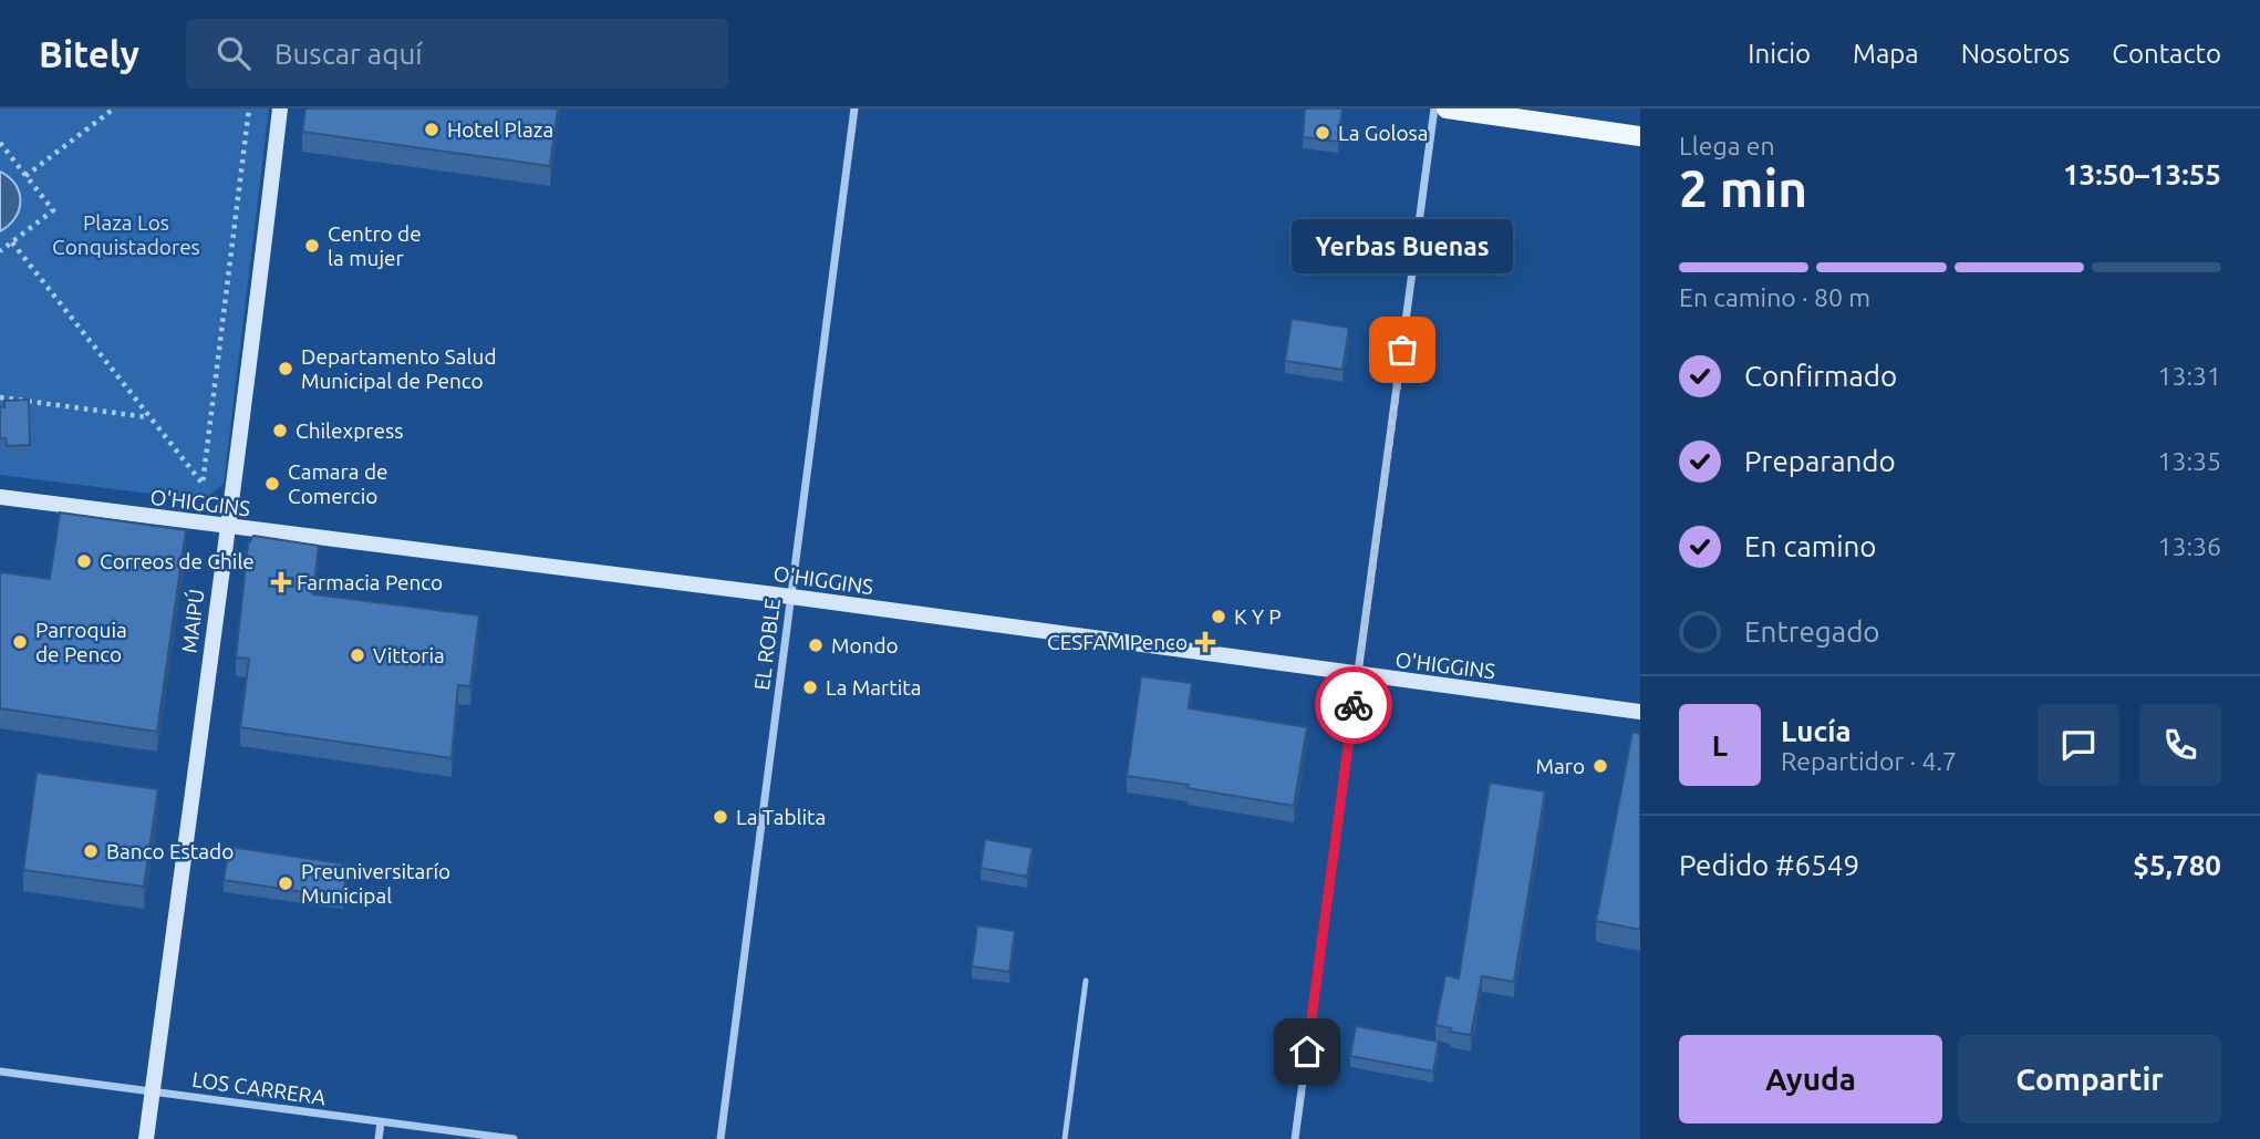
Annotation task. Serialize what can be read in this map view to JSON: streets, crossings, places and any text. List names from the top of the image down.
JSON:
{
  "streets": {
    "street": [
      "O'HIGGINS",
      "MAIPÚ",
      "EL ROBLE",
      "LOS CARRERA"
    ]
  },
  "crossings": [
    ["O'HIGGINS", "MAIPÚ"],
    ["O'HIGGINS", "EL ROBLE"],
    ["MAIPÚ", "LOS CARRERA"]
  ],
  "parks": ["Plaza Los Conquistadores"],
  "places": {
    "other": [
      "Hotel Plaza",
      "La Golosa",
      "Centro de la mujer",
      "Yerbas Buenas",
      "Departamento Salud Municipal de Penco",
      "Chilexpress",
      "Camara de Comercio",
      "Correos de Chile",
      "K Y P",
      "Parroquia de Penco",
      "Mondo",
      "Vittoria",
      "La Martita",
      "Maro",
      "La Tablita",
      "Banco Estado",
      "Preuniversitarío Municipal"
    ],
    "health": ["Farmacia Penco", "CESFAM Penco"]
  },
  "page": {
    "header": "Bitely",
    "search": "Buscar aquí",
    "nav": [
      "Inicio",
      "Mapa",
      "Nosotros",
      "Contacto"
    ],
    "heading": ["2 min", "Llega en", "13:50–13:55"],
    "panel": [
      "Lucía",
      "Repartidor · 4.7",
      "Pedido #6549",
      "$5,780"
    ],
    "bubble": "Yerbas Buenas",
    "bar": "En camino · 80 m",
    "list": [
      ["Confirmado", "13:31"],
      ["Preparando", "13:35"],
      ["En camino", "13:36"],
      "Entregado"
    ],
    "round": "L",
    "buttons": ["Ayuda", "Compartir"]
  }
}
